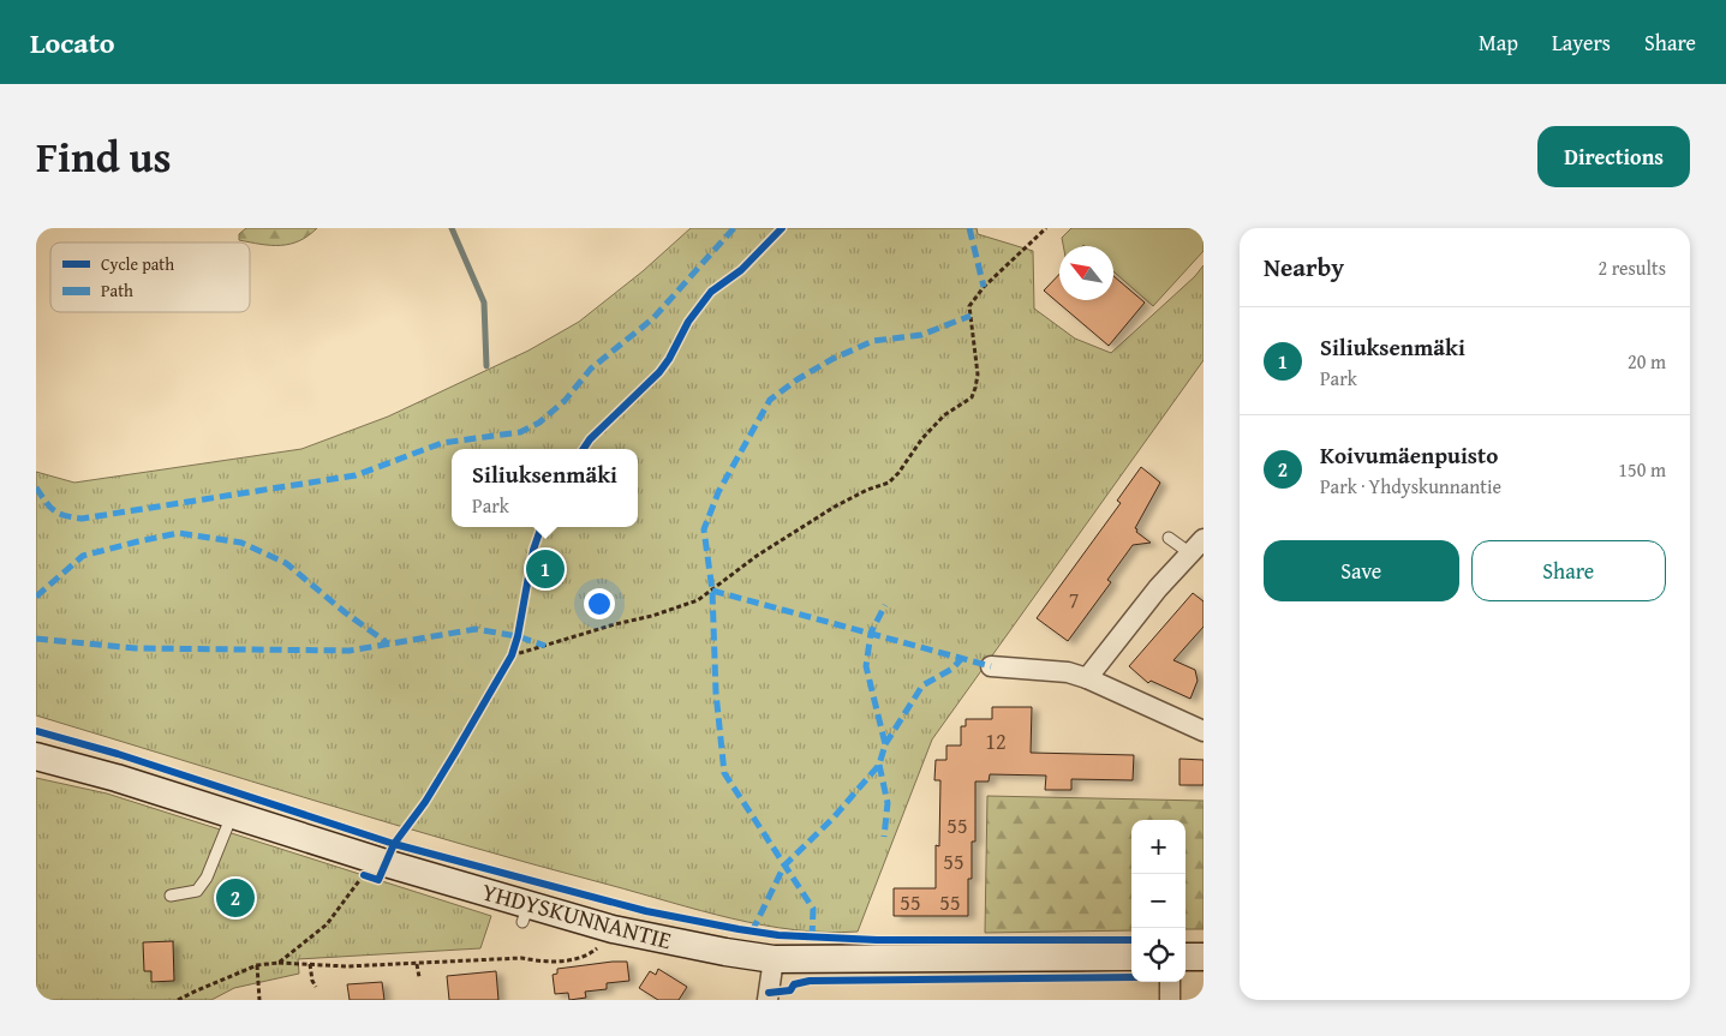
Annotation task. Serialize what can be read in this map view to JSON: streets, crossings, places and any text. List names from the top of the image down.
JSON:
{
  "streets": {
    "main road": ["YHDYSKUNNANTIE"]
  },
  "house_numbers": [
    "7",
    "12",
    "55",
    "55",
    "55",
    "55"
  ],
  "legend": ["Cycle path", "Path"],
  "north": "top left",
  "page": {
    "header": "Locato",
    "nav": ["Map", "Layers", "Share"],
    "title": "Find us",
    "buttons": [
      "Directions",
      ["Save", "Share"]
    ],
    "heading": ["Nearby", "2 results"],
    "list": [
      {
        "mark": "1",
        "name": "Siliuksenmäki",
        "note": "Park",
        "value": "20 m"
      },
      {
        "mark": "2",
        "name": "Koivumäenpuisto",
        "note": "Park · Yhdyskunnantie",
        "value": "150 m"
      }
    ],
    "popup": ["Siliuksenmäki", "Park"],
    "pins": ["1", "2"],
    "map_buttons": ["+", "−"]
  }
}
